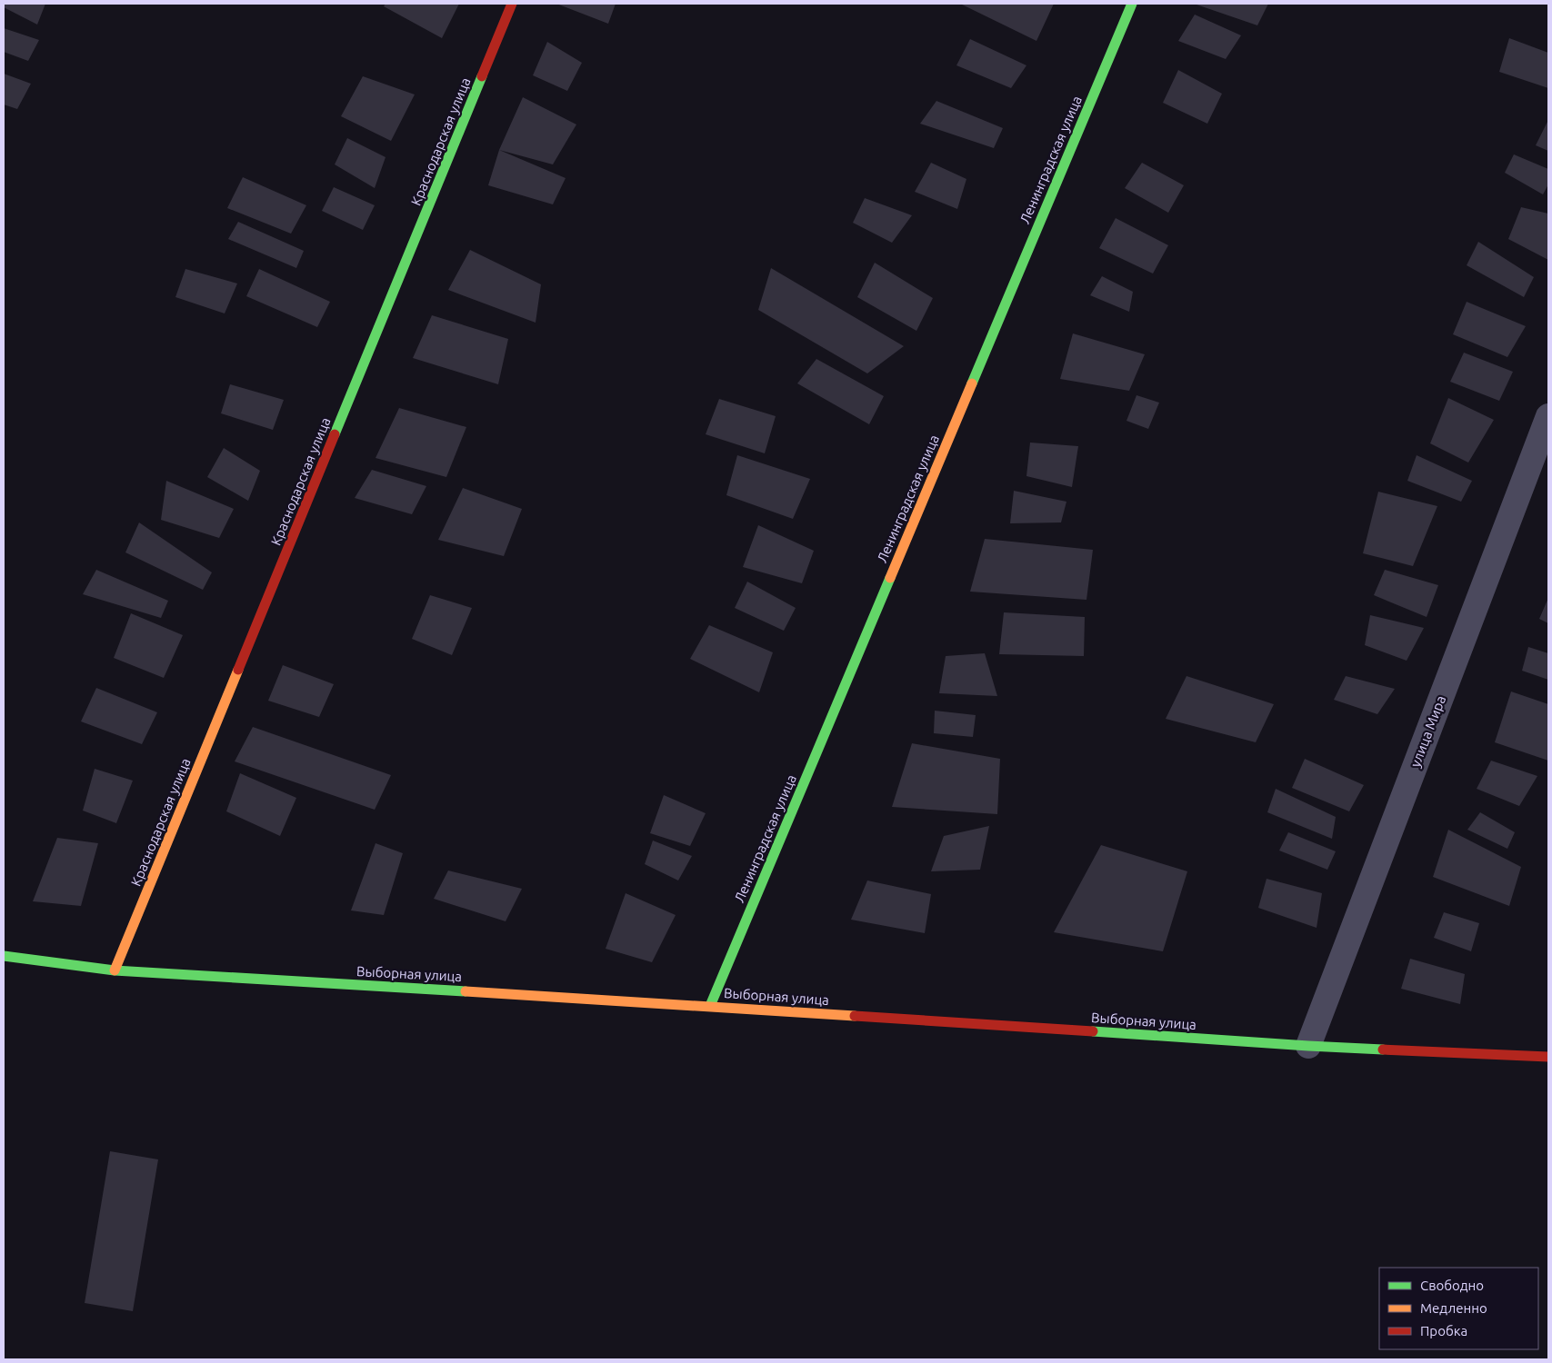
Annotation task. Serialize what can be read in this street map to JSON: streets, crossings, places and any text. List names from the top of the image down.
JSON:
{
  "streets": {
    "street": [
      "Краснодарская улица",
      "Ленинградская улица",
      "улица Мира",
      "Выборная улица"
    ]
  },
  "crossings": [
    ["Краснодарская улица", "Выборная улица"],
    ["Ленинградская улица", "Выборная улица"],
    ["улица Мира", "Выборная улица"]
  ],
  "legend": ["Свободно", "Медленно", "Пробка"]
}
